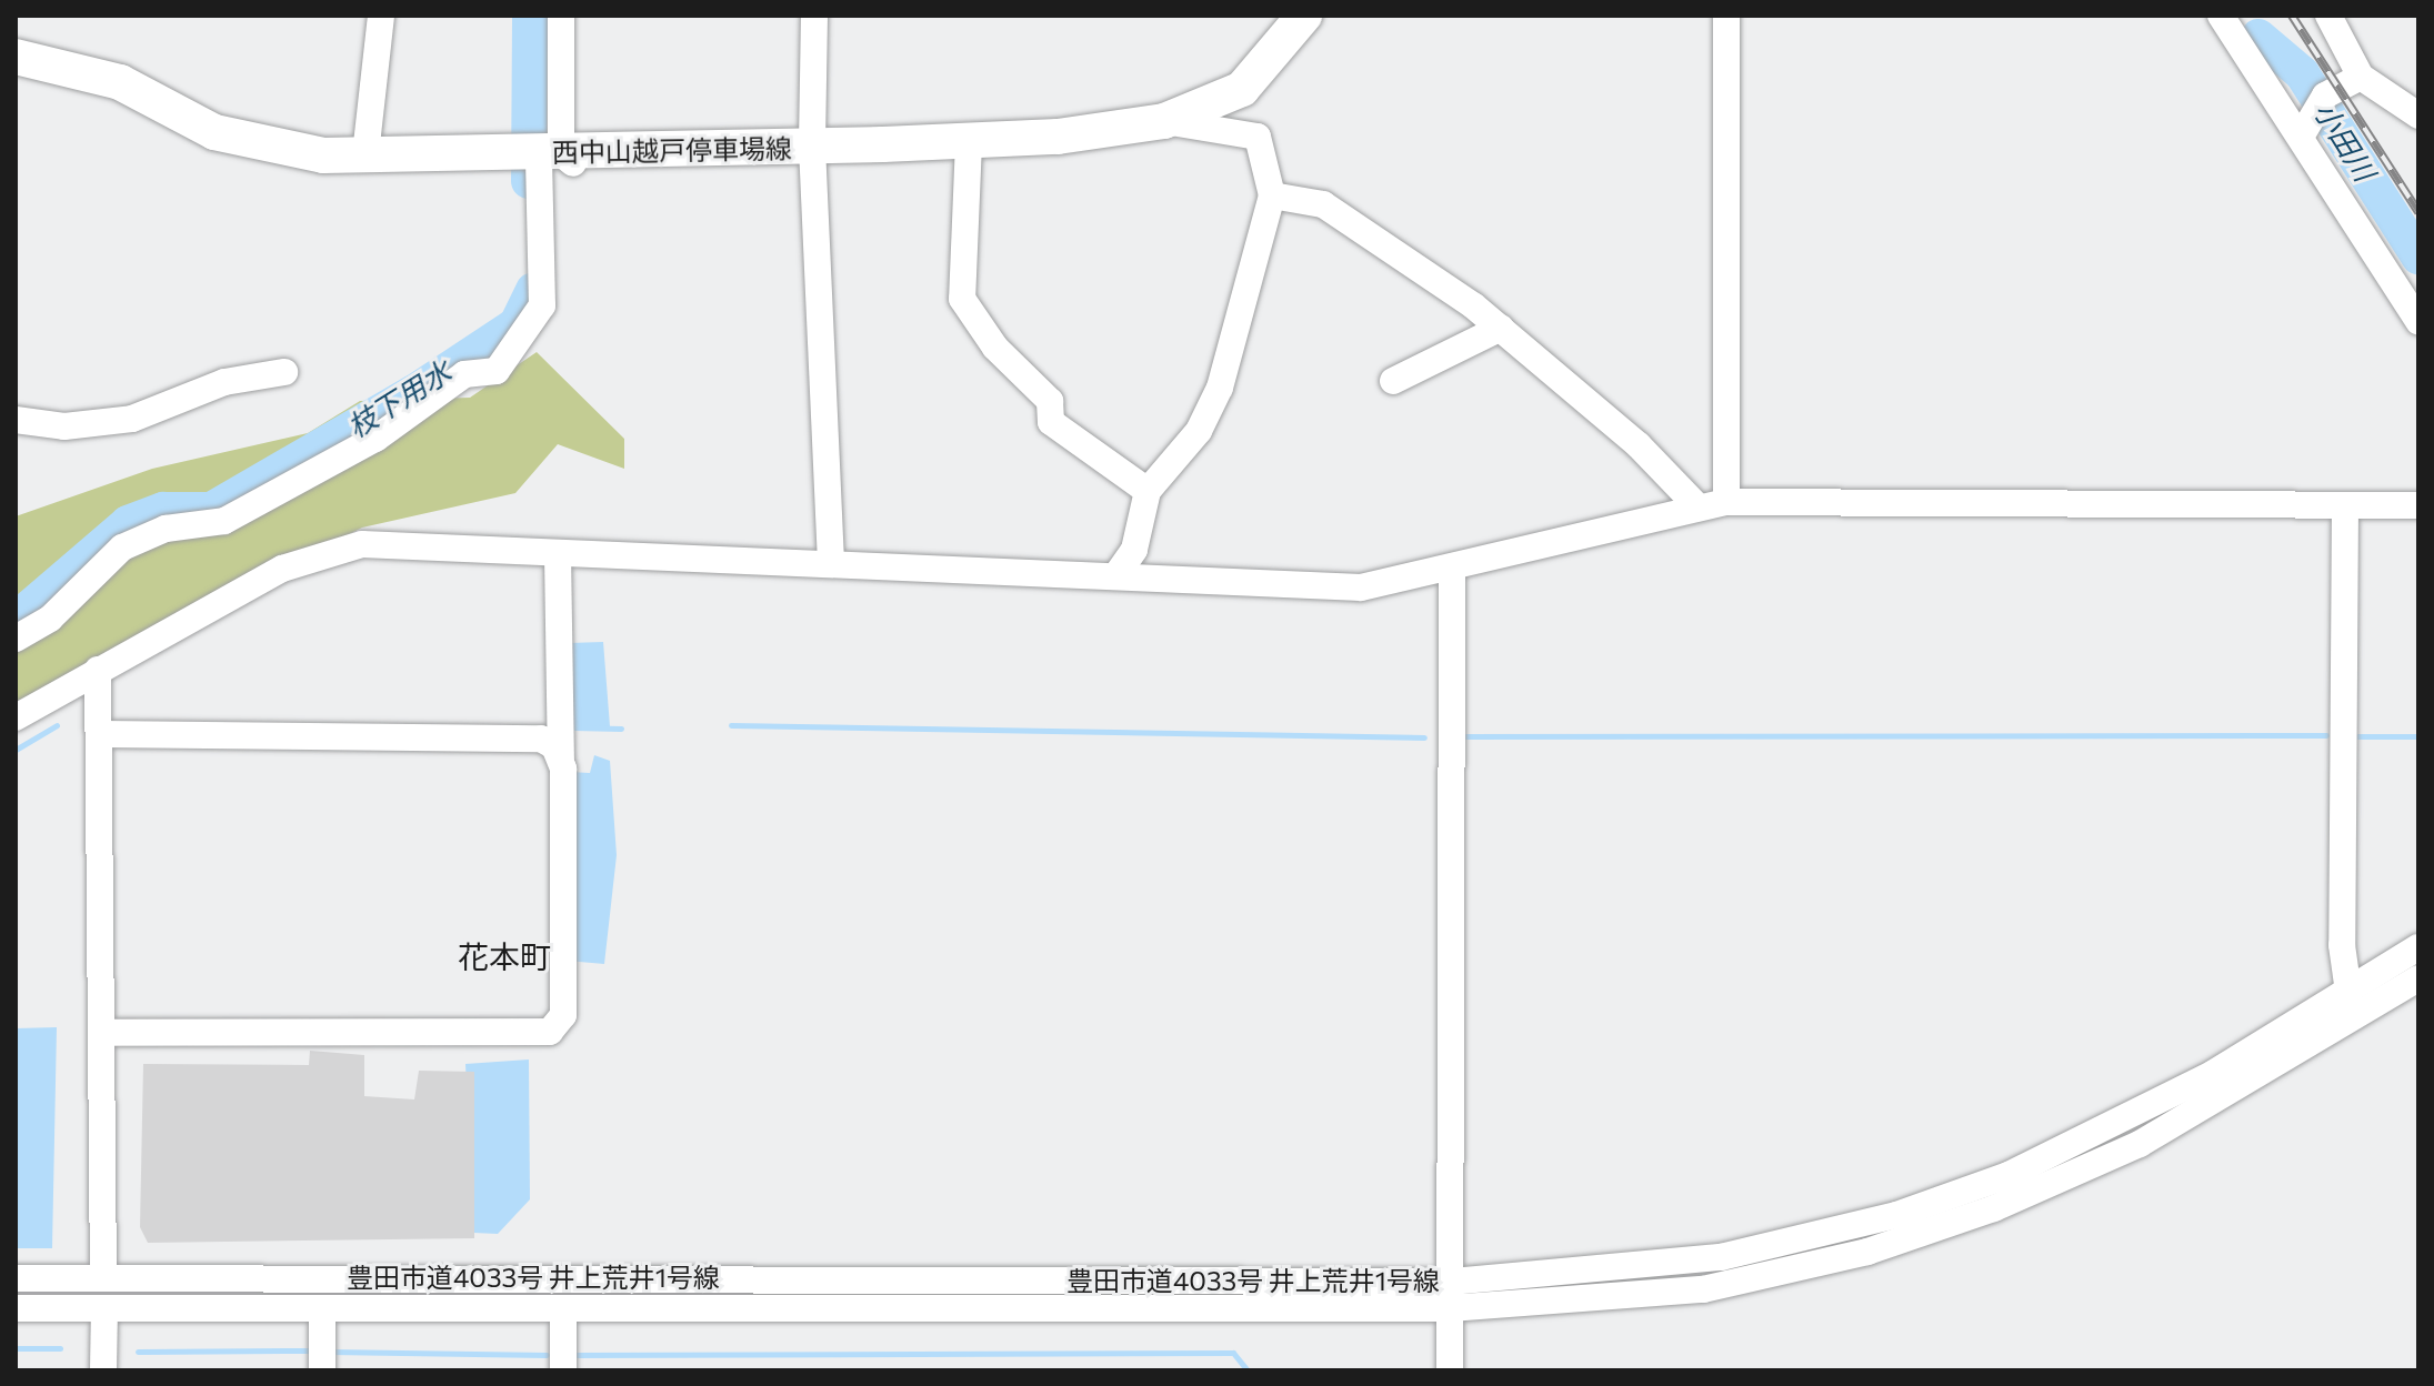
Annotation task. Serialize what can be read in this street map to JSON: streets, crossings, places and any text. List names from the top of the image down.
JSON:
{
  "streets": {
    "main road": ["西中山越戸停車場線"],
    "street": ["豊田市道4033号 井上荒井1号線"]
  },
  "districts": ["花本町"],
  "water": ["小田川", "枝下用水"]
}
